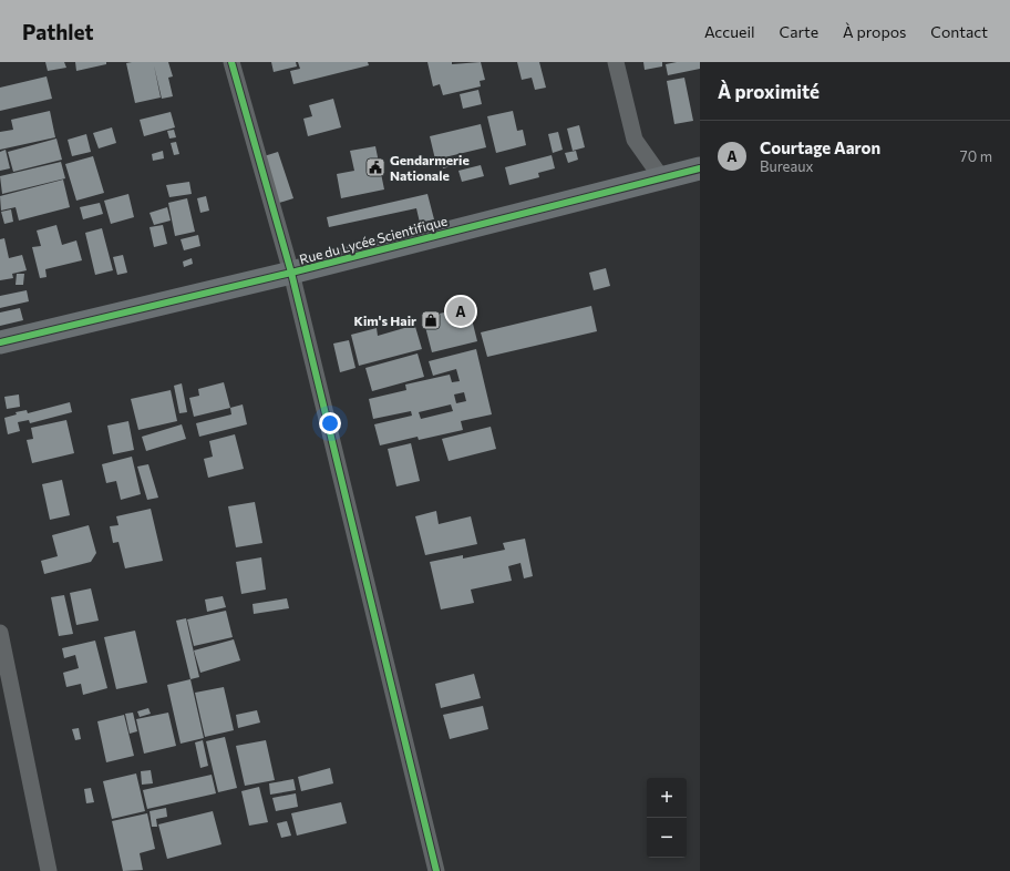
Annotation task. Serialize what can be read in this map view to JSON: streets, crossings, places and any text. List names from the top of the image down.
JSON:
{
  "streets": {
    "street": ["Rue du Lycée Scientifique"]
  },
  "places": {
    "public building": ["Gendarmerie Nationale"],
    "shop": ["Kim's Hair"]
  },
  "page": {
    "header": "Pathlet",
    "nav": [
      "Accueil",
      "Carte",
      "À propos",
      "Contact"
    ],
    "heading": "À proximité",
    "list": [
      {
        "mark": "A",
        "name": "Courtage Aaron",
        "note": "Bureaux",
        "value": "70 m"
      }
    ],
    "pins": "A",
    "map_buttons": ["+", "−"]
  }
}
